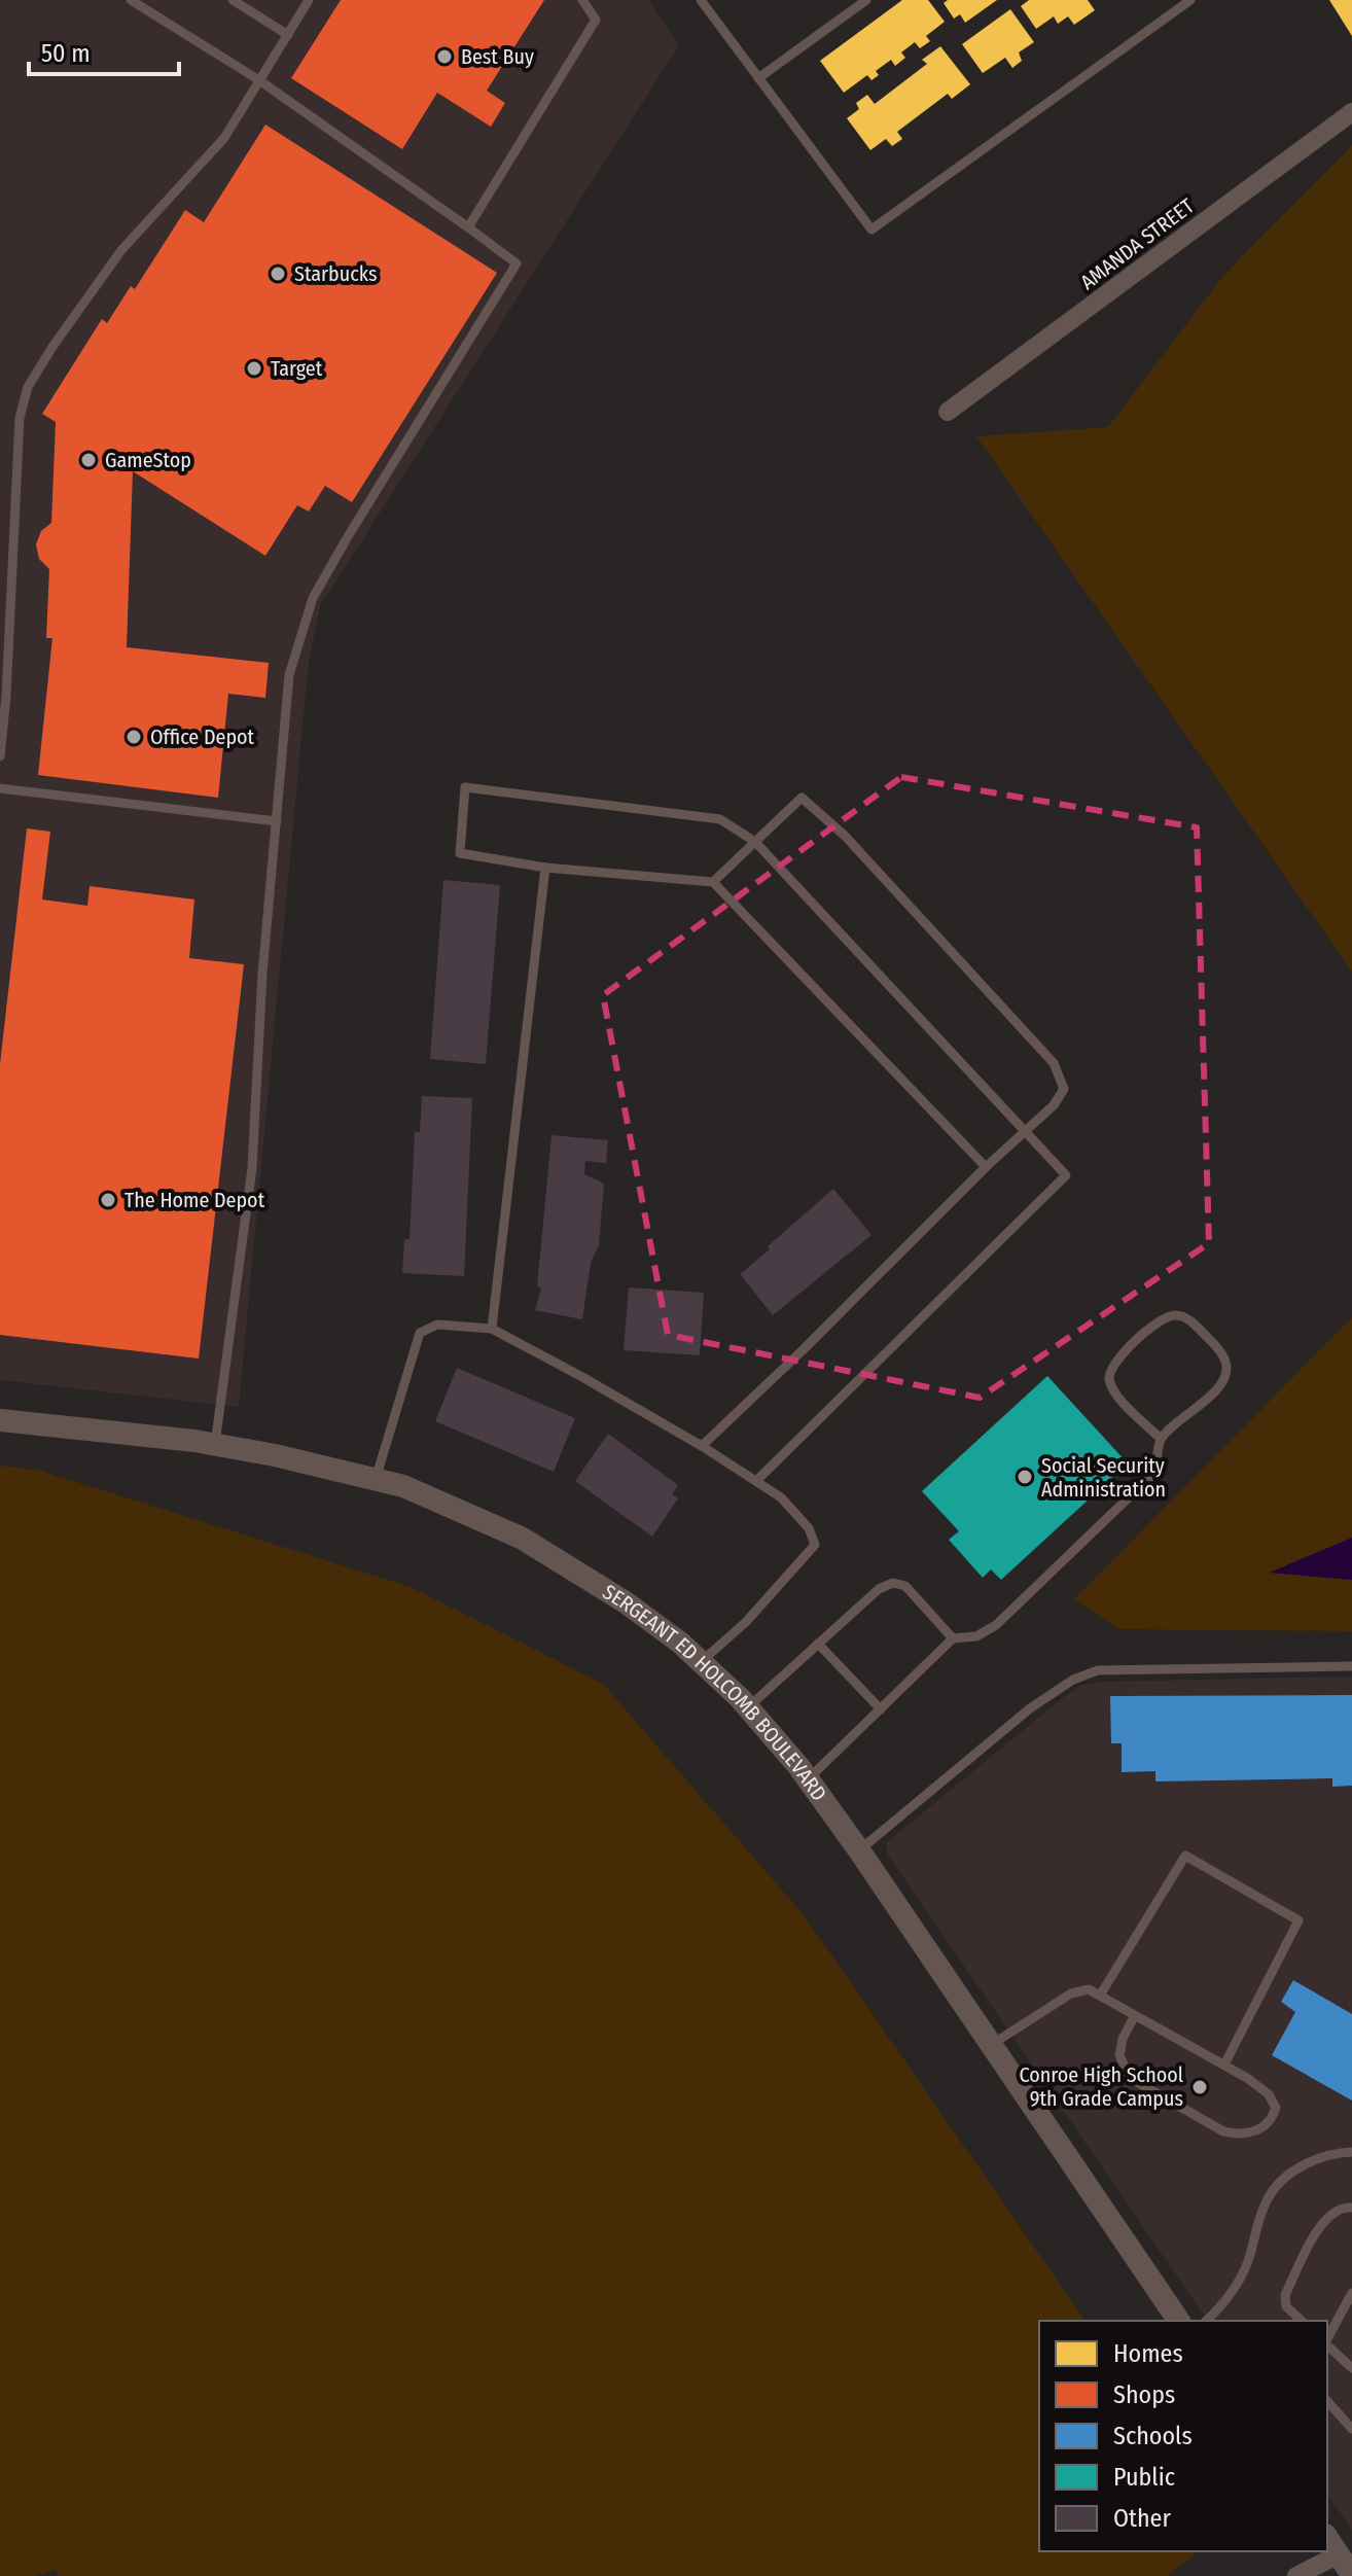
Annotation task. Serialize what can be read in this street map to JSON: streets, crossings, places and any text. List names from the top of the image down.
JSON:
{
  "streets": {
    "street": ["AMANDA STREET", "SERGEANT ED HOLCOMB BOULEVARD"]
  },
  "places": [
    "Best Buy",
    "Starbucks",
    "Target",
    "GameStop",
    "Office Depot",
    "The Home Depot",
    "Social Security Administration",
    "Conroe High School 9th Grade Campus"
  ],
  "legend": [
    "Homes",
    "Shops",
    "Schools",
    "Public",
    "Other"
  ],
  "scale_bar": "50 m"
}
